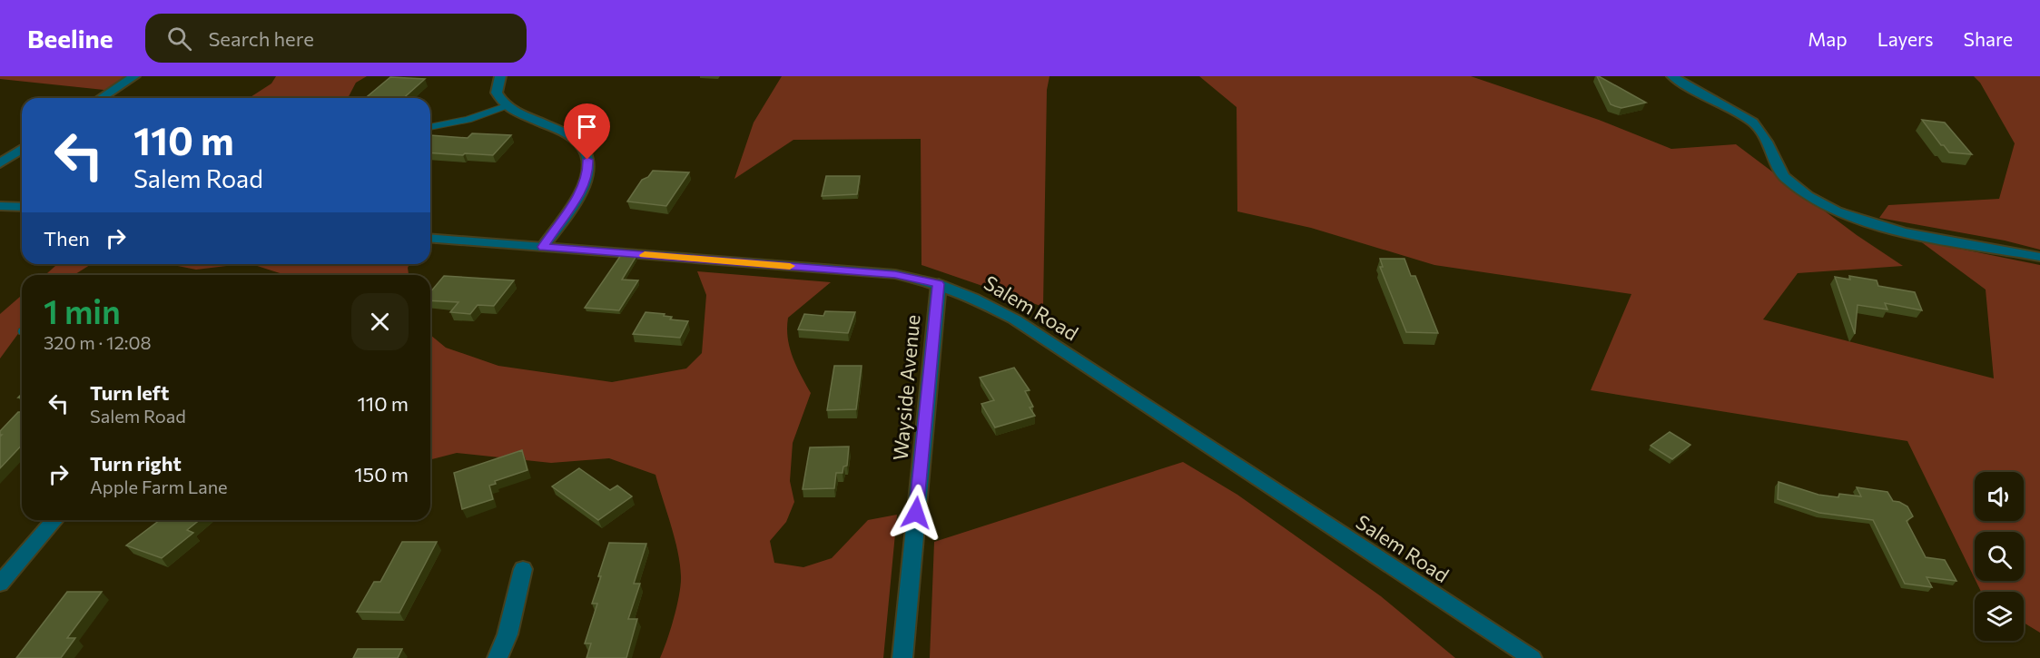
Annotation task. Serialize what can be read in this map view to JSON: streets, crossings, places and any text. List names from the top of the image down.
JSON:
{
  "streets": {
    "street": ["Salem Road", "Wayside Avenue"]
  },
  "crossings": [
    ["Salem Road", "Wayside Avenue"]
  ],
  "page": {
    "header": "Beeline",
    "search": "Search here",
    "nav": ["Map", "Layers", "Share"],
    "turn": ["110 m", "Salem Road"],
    "then": "Then",
    "heading": ["1 min", "320 m · 12:08"],
    "list": [
      {
        "name": "Turn left",
        "note": "Salem Road",
        "value": "110 m"
      },
      {
        "name": "Turn right",
        "note": "Apple Farm Lane",
        "value": "150 m"
      }
    ]
  }
}
